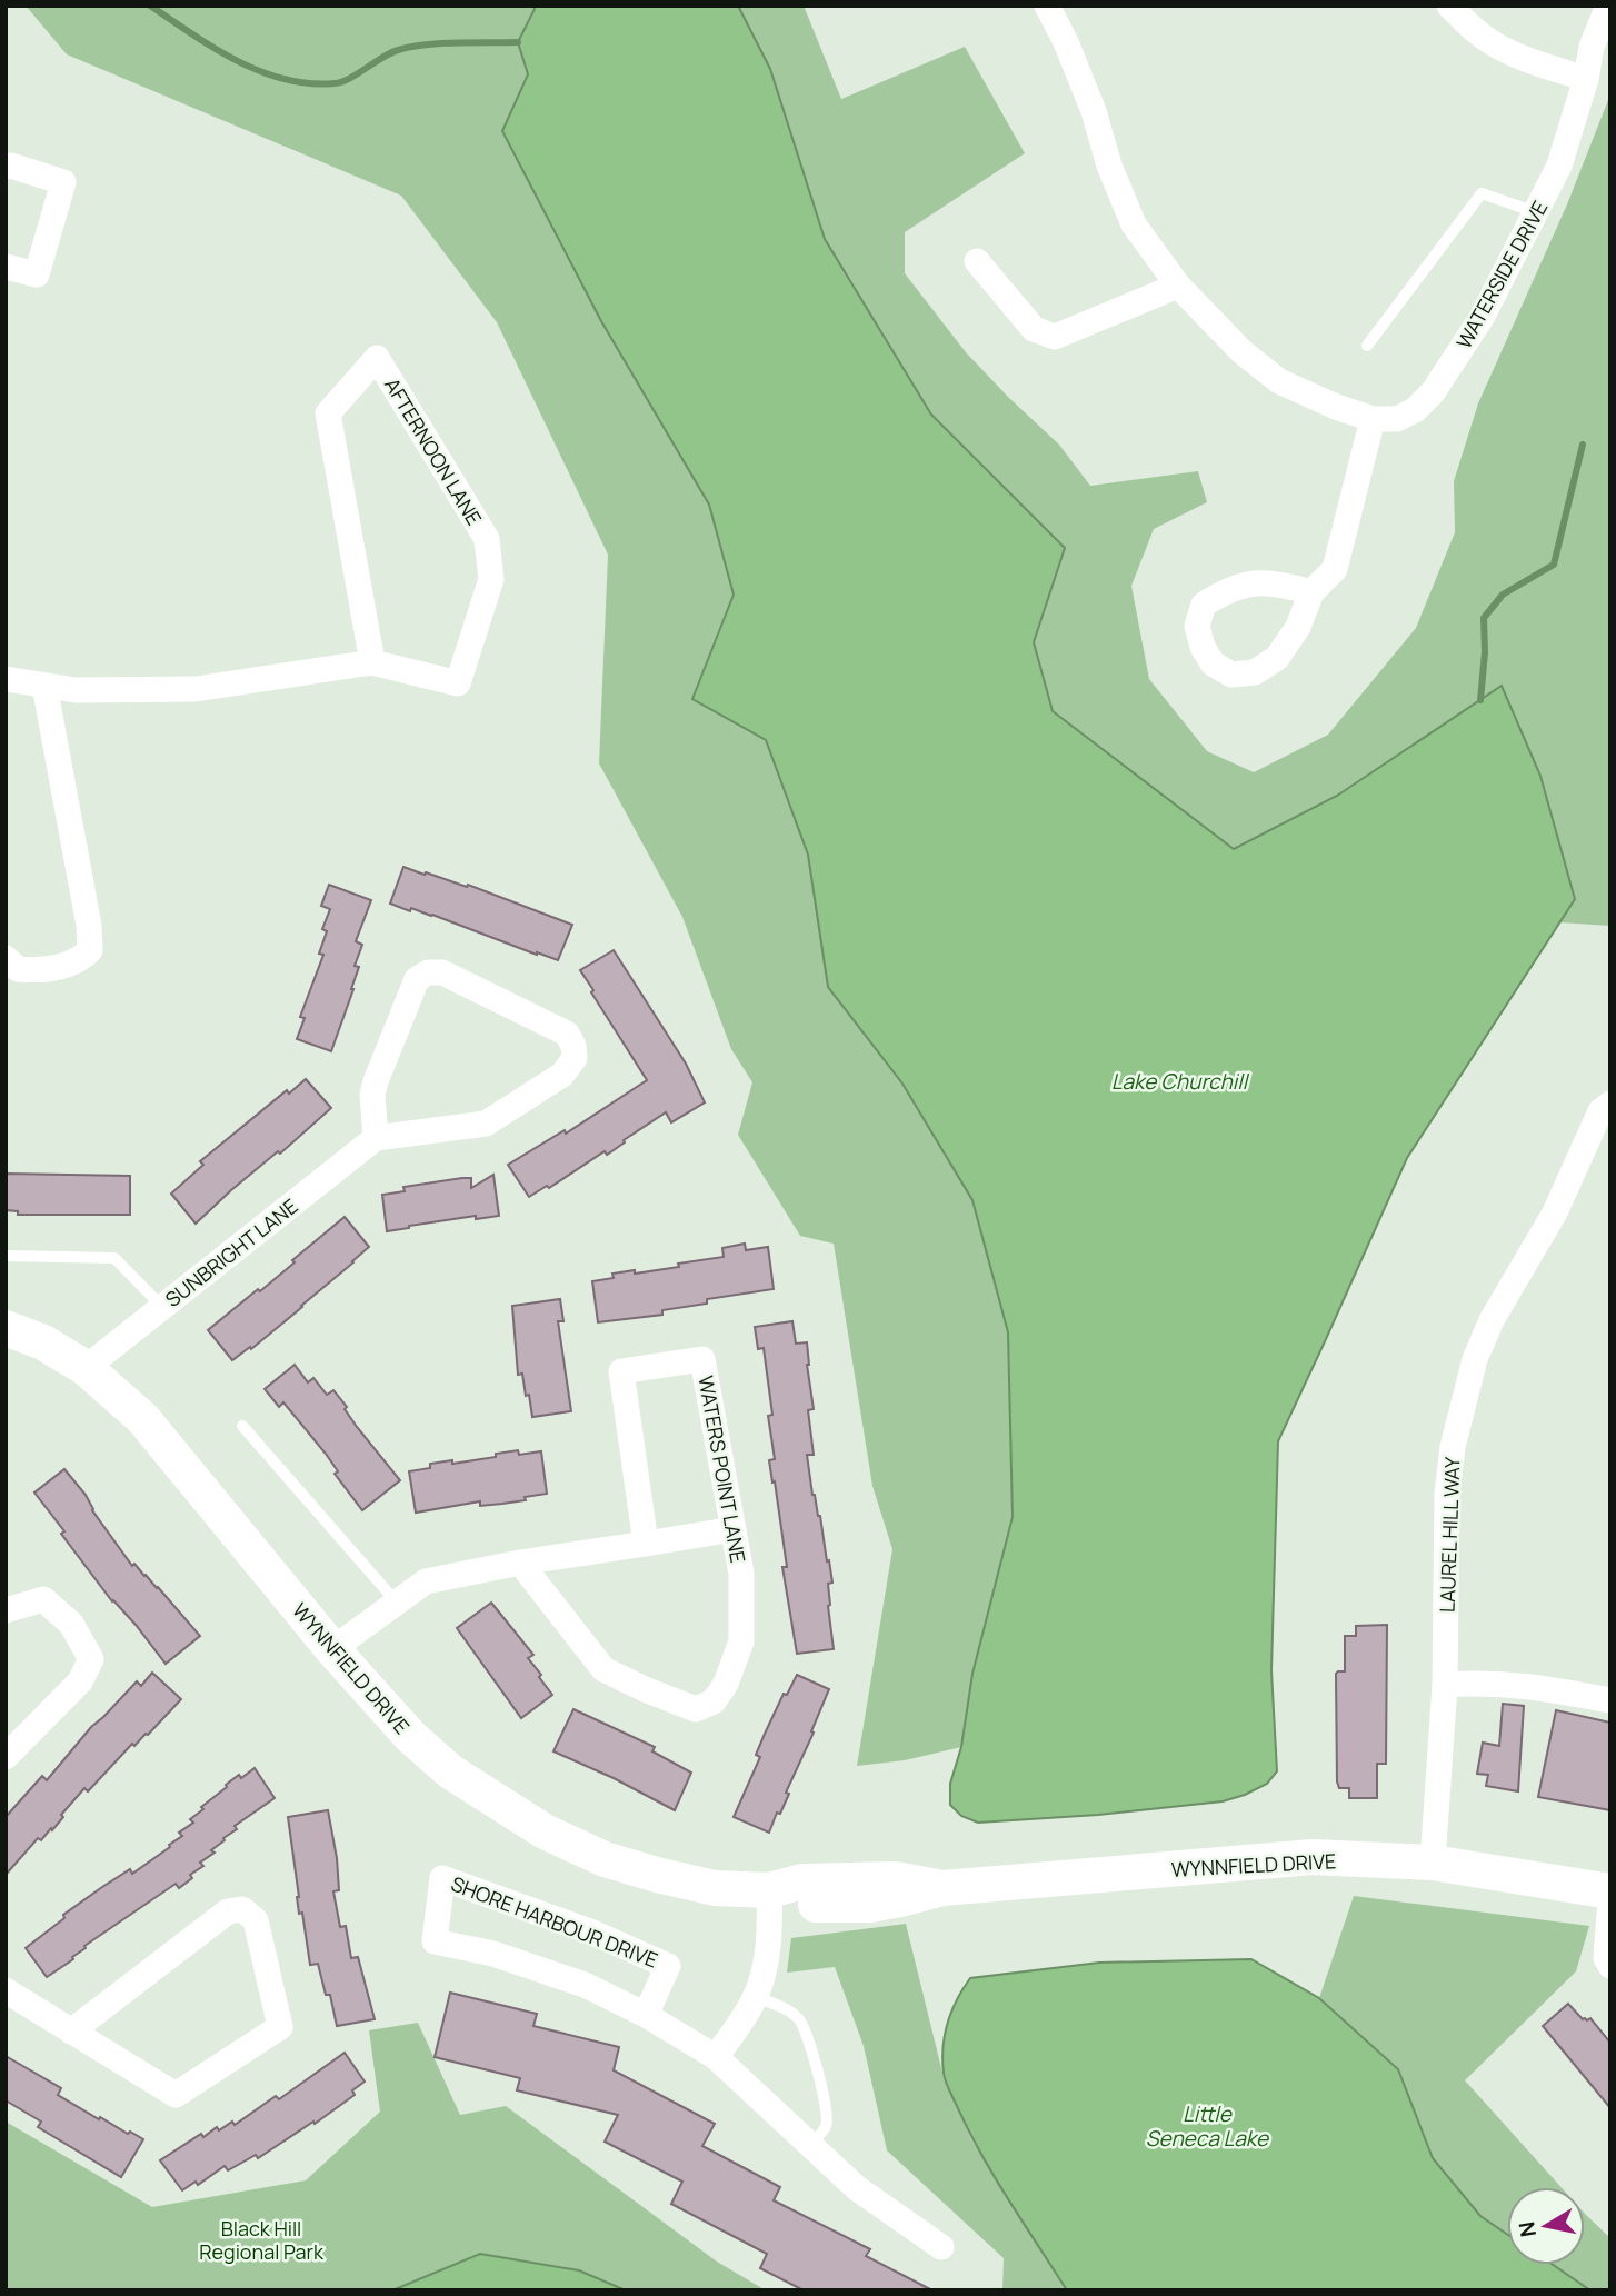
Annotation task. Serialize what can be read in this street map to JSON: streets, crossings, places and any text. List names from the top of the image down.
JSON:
{
  "streets": {
    "street": [
      "WATERSIDE DRIVE",
      "AFTERNOON LANE",
      "SUNBRIGHT LANE",
      "WATERS POINT LANE",
      "LAUREL HILL WAY",
      "WYNNFIELD DRIVE",
      "SHORE HARBOUR DRIVE"
    ]
  },
  "crossings": [
    ["SUNBRIGHT LANE", "WYNNFIELD DRIVE"],
    ["LAUREL HILL WAY", "WYNNFIELD DRIVE"]
  ],
  "water": ["Lake Churchill", "Little Seneca Lake"],
  "parks": ["Black Hill Regional Park"],
  "north": "left"
}
